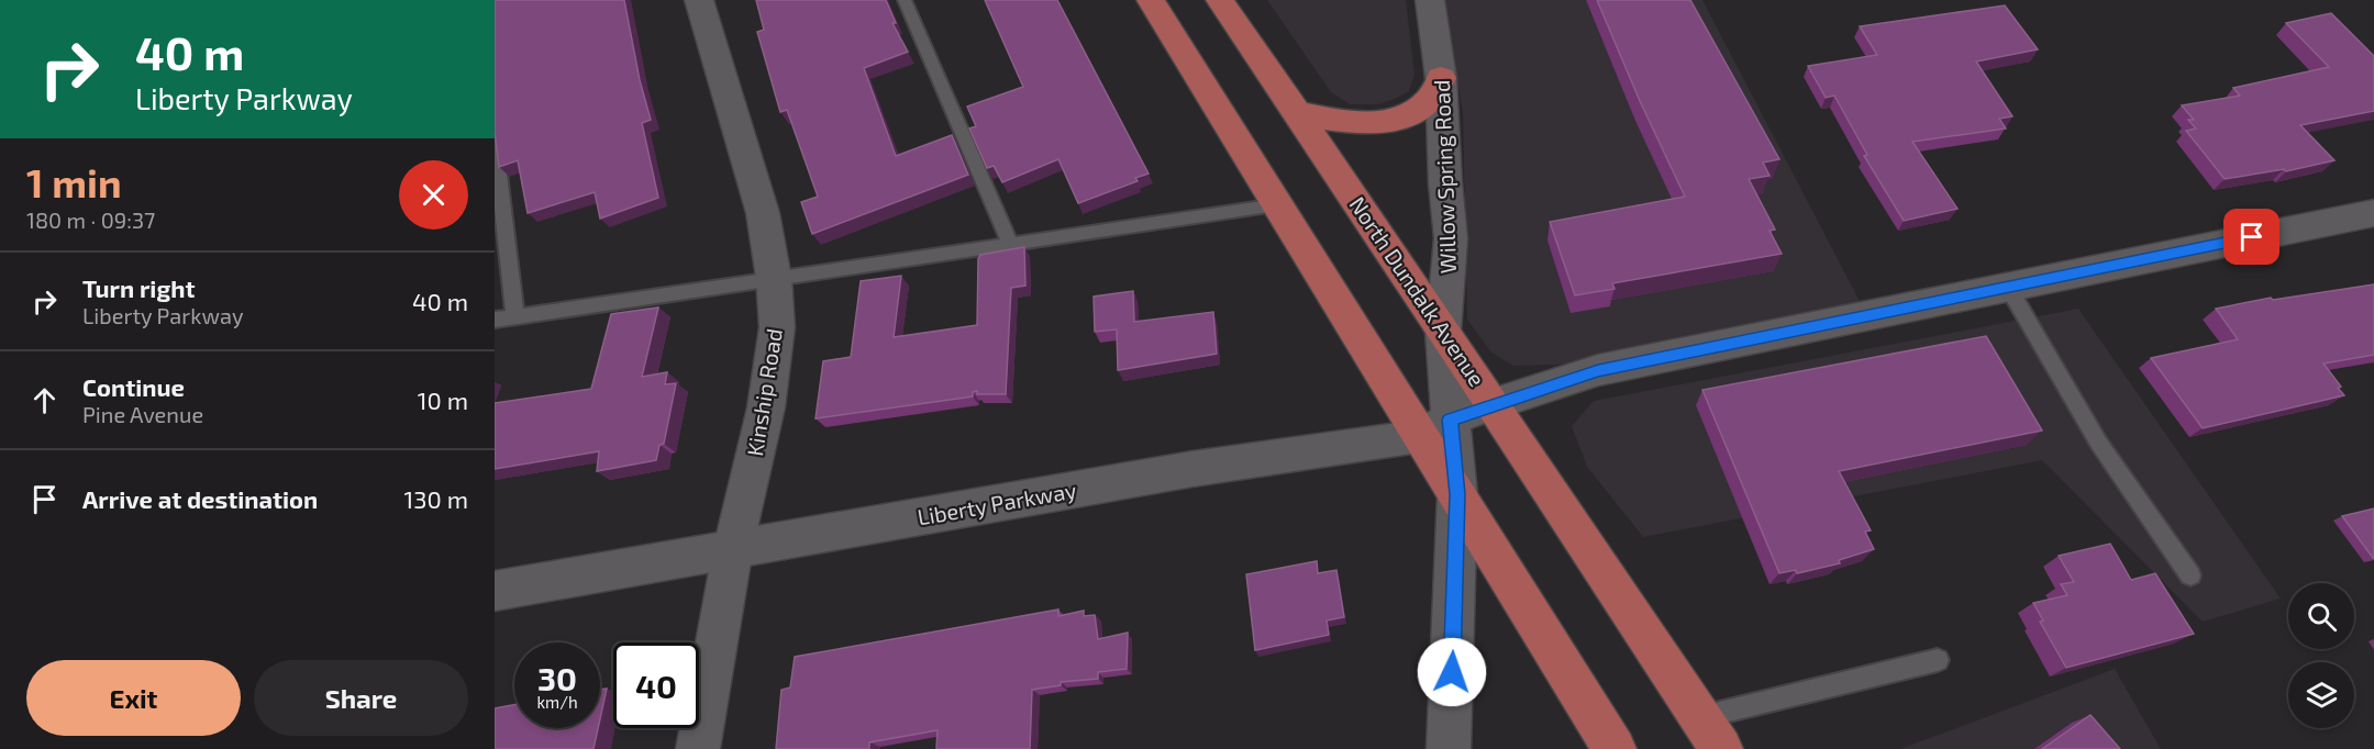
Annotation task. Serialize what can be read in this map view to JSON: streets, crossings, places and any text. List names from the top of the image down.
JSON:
{
  "streets": {
    "main road": ["North Dundalk Avenue"],
    "street": ["Willow Spring Road", "Kinship Road", "Liberty Parkway"]
  },
  "crossings": [
    ["Willow Spring Road", "North Dundalk Avenue"],
    ["Willow Spring Road", "Liberty Parkway"],
    ["North Dundalk Avenue", "Liberty Parkway"],
    ["Kinship Road", "Liberty Parkway"]
  ],
  "page": {
    "turn": ["40 m", "Liberty Parkway"],
    "heading": ["1 min", "180 m · 09:37"],
    "list": [
      {
        "name": "Turn right",
        "note": "Liberty Parkway",
        "value": "40 m"
      },
      {
        "name": "Continue",
        "note": "Pine Avenue",
        "value": "10 m"
      },
      {
        "name": "Arrive at destination",
        "value": "130 m"
      }
    ],
    "speed": "30 km/h",
    "limit": "40",
    "buttons": ["Exit", "Share"]
  }
}
